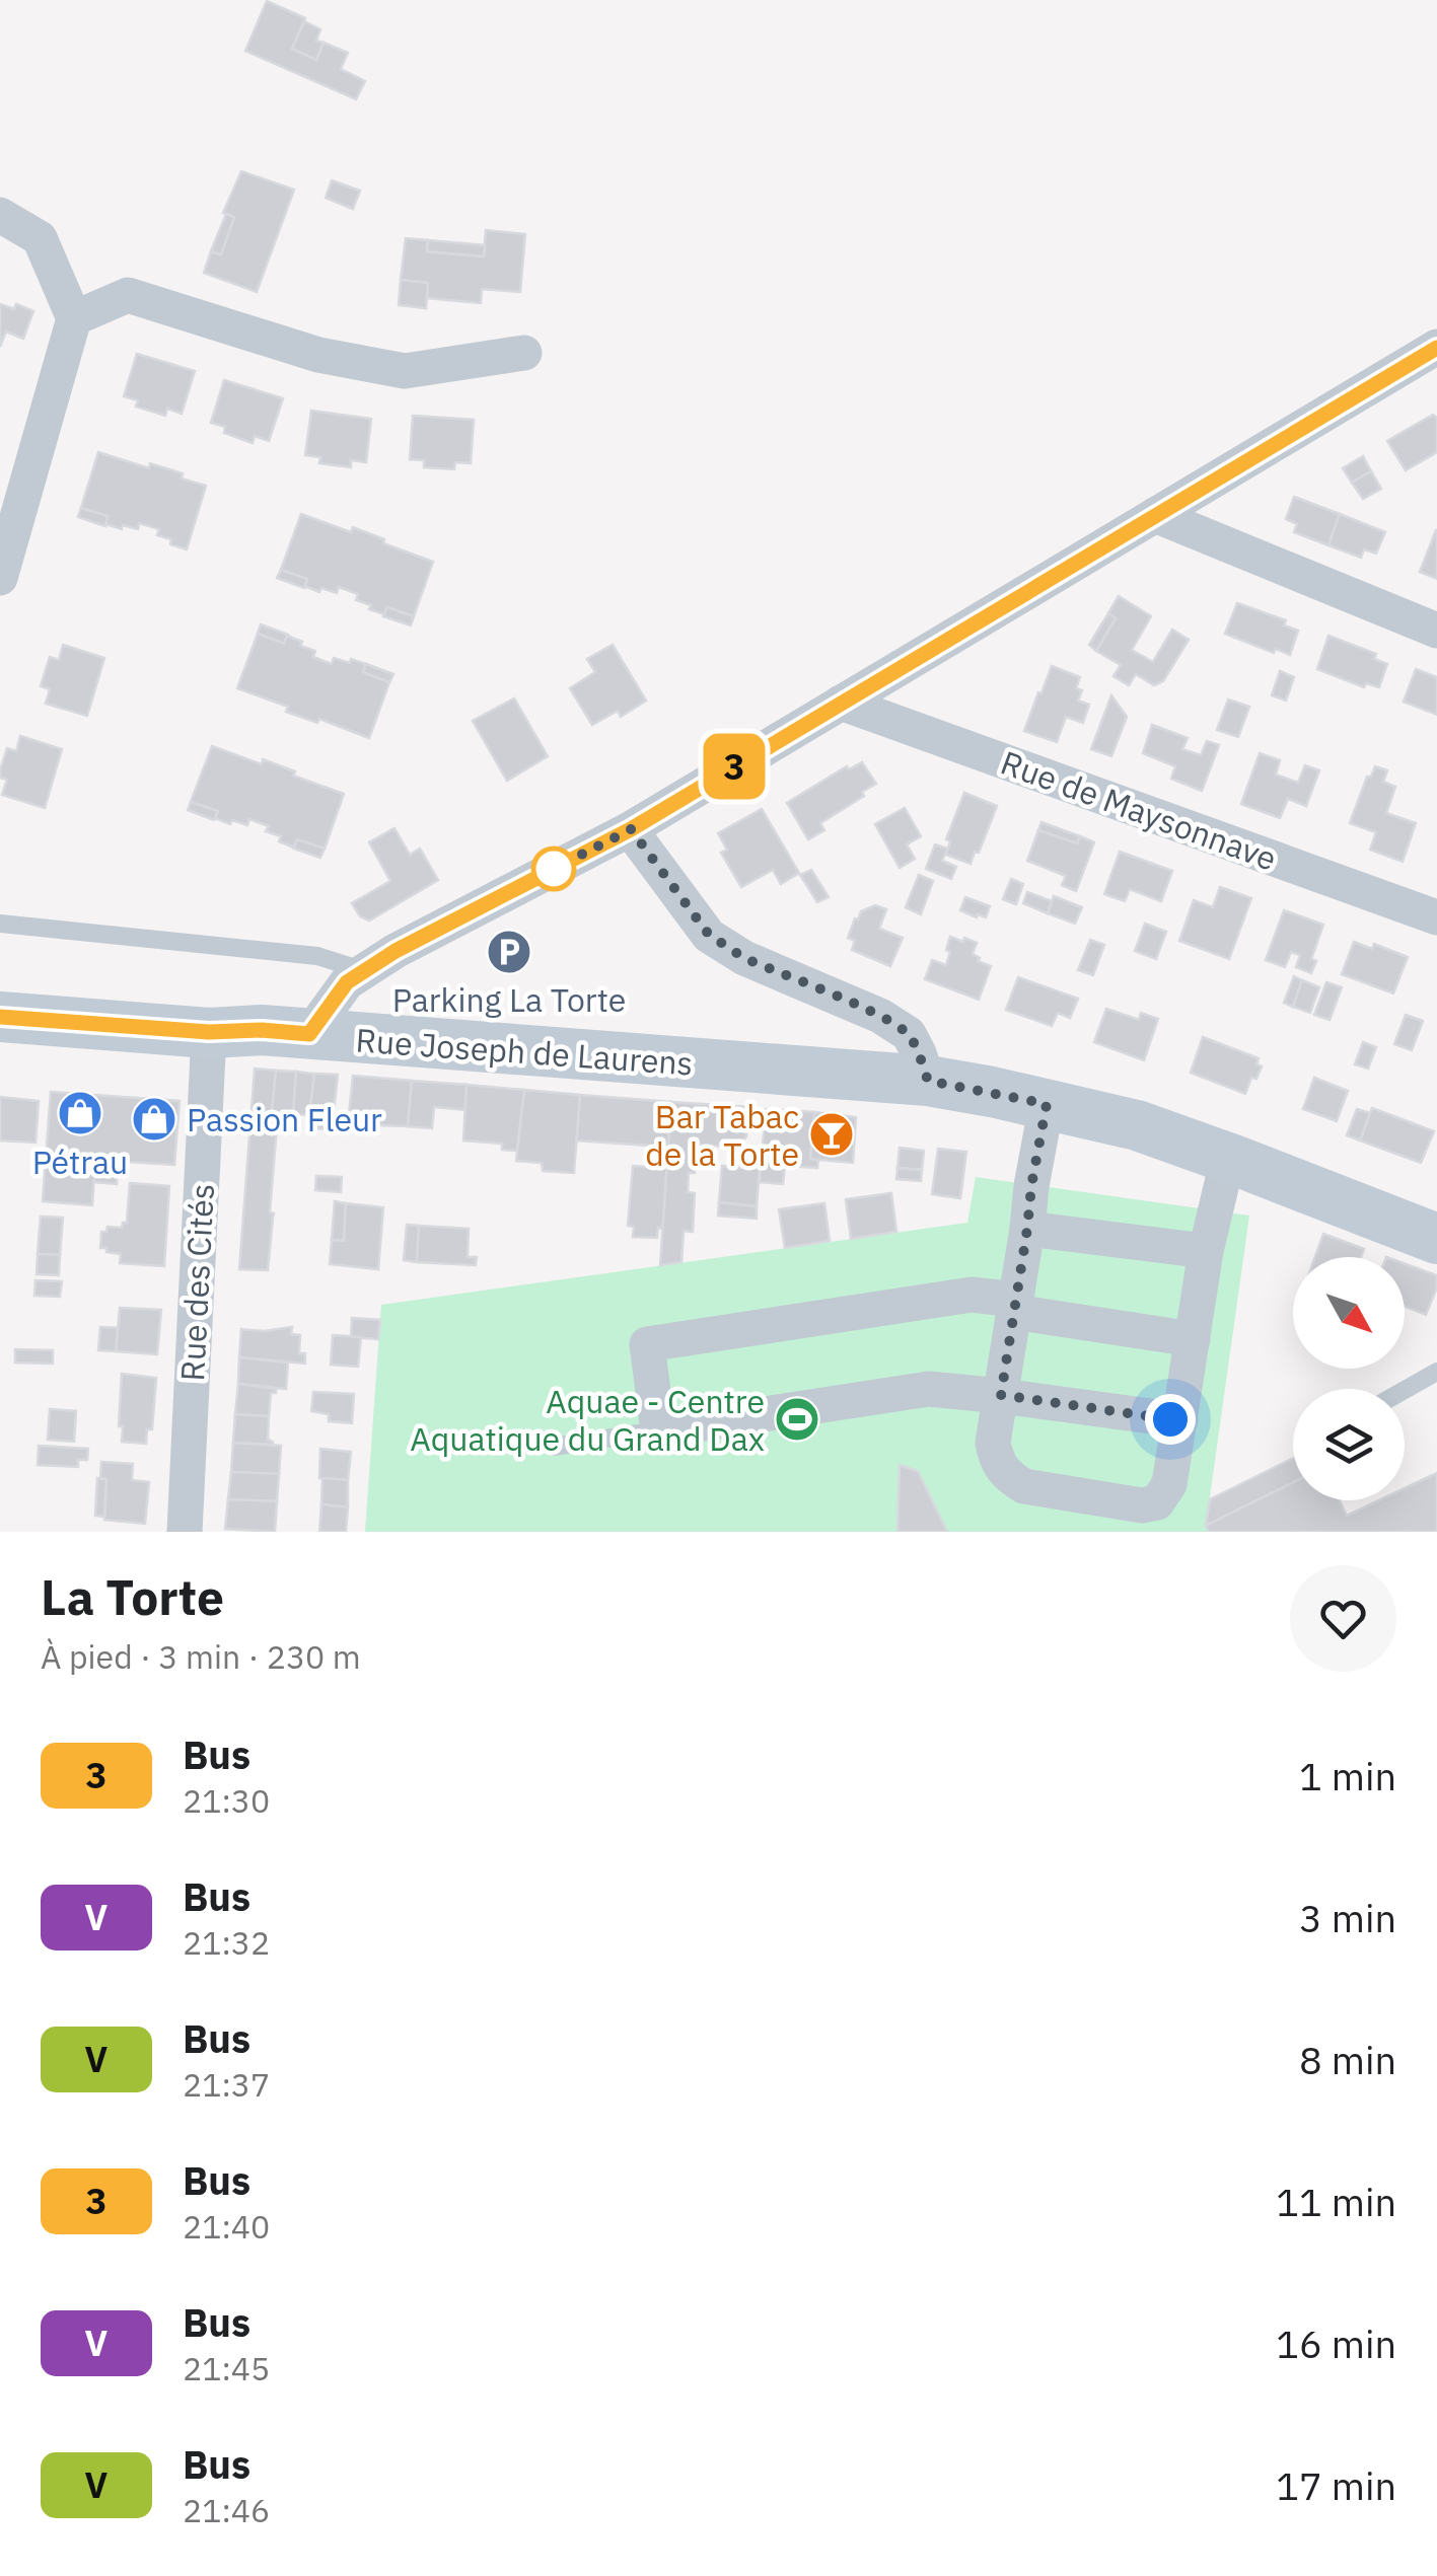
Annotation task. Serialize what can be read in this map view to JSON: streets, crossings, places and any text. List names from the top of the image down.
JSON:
{
  "streets": {
    "main road": ["Rue Joseph de Laurens"],
    "street": ["Rue de Maysonnave", "Rue des Cités"]
  },
  "crossings": [
    ["Rue Joseph de Laurens", "Rue des Cités"]
  ],
  "places": {
    "parking": ["Parking La Torte"],
    "shop": ["Pétrau", "Passion Fleur"],
    "bar": ["Bar Tabac de la Torte"],
    "sports": ["Aquae - Centre Aquatique du Grand Dax"]
  },
  "lines": ["bus line 3"],
  "north": "bottom right",
  "page": {
    "on_map": "3",
    "heading": ["La Torte", "À pied · 3 min · 230 m"],
    "list": [
      {
        "mark": "3",
        "name": "Bus",
        "note": "21:30",
        "value": "1 min"
      },
      {
        "mark": "V",
        "name": "Bus",
        "note": "21:32",
        "value": "3 min"
      },
      {
        "mark": "V",
        "name": "Bus",
        "note": "21:37",
        "value": "8 min"
      },
      {
        "mark": "3",
        "name": "Bus",
        "note": "21:40",
        "value": "11 min"
      },
      {
        "mark": "V",
        "name": "Bus",
        "note": "21:45",
        "value": "16 min"
      },
      {
        "mark": "V",
        "name": "Bus",
        "note": "21:46",
        "value": "17 min"
      }
    ]
  }
}
